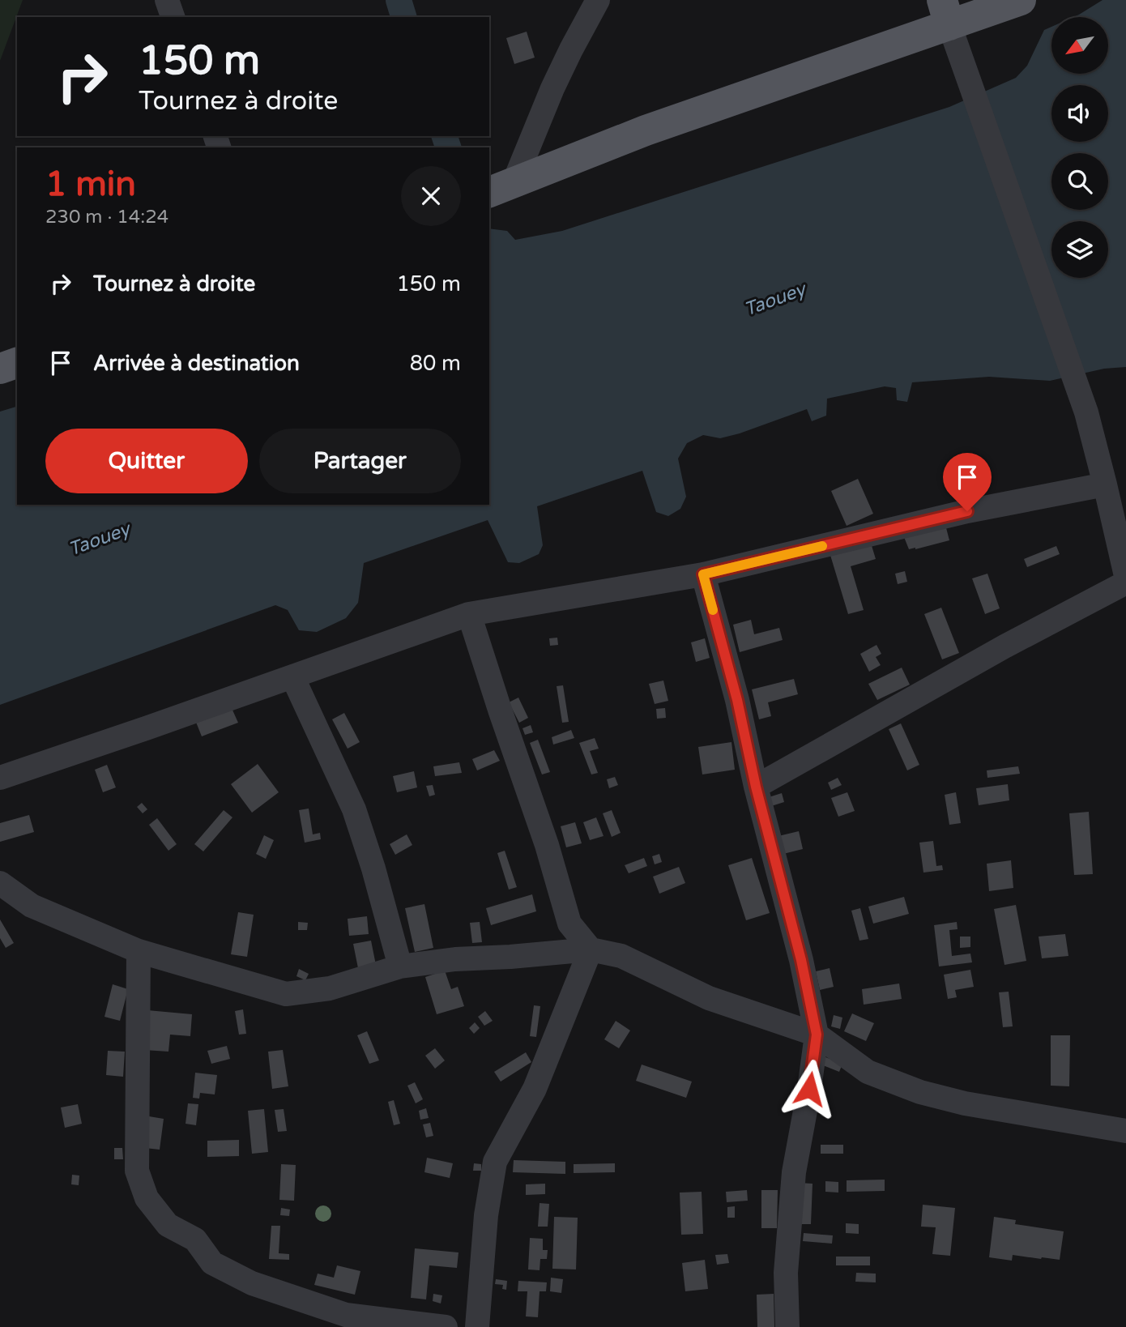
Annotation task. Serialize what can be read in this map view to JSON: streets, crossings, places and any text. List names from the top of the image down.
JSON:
{
  "water": ["Taouey"],
  "north": "bottom left",
  "page": {
    "turn": ["150 m", "Tournez à droite"],
    "heading": ["1 min", "230 m · 14:24"],
    "list": [
      {
        "name": "Tournez à droite",
        "value": "150 m"
      },
      {
        "name": "Arrivée à destination",
        "value": "80 m"
      }
    ],
    "buttons": ["Quitter", "Partager"]
  }
}
